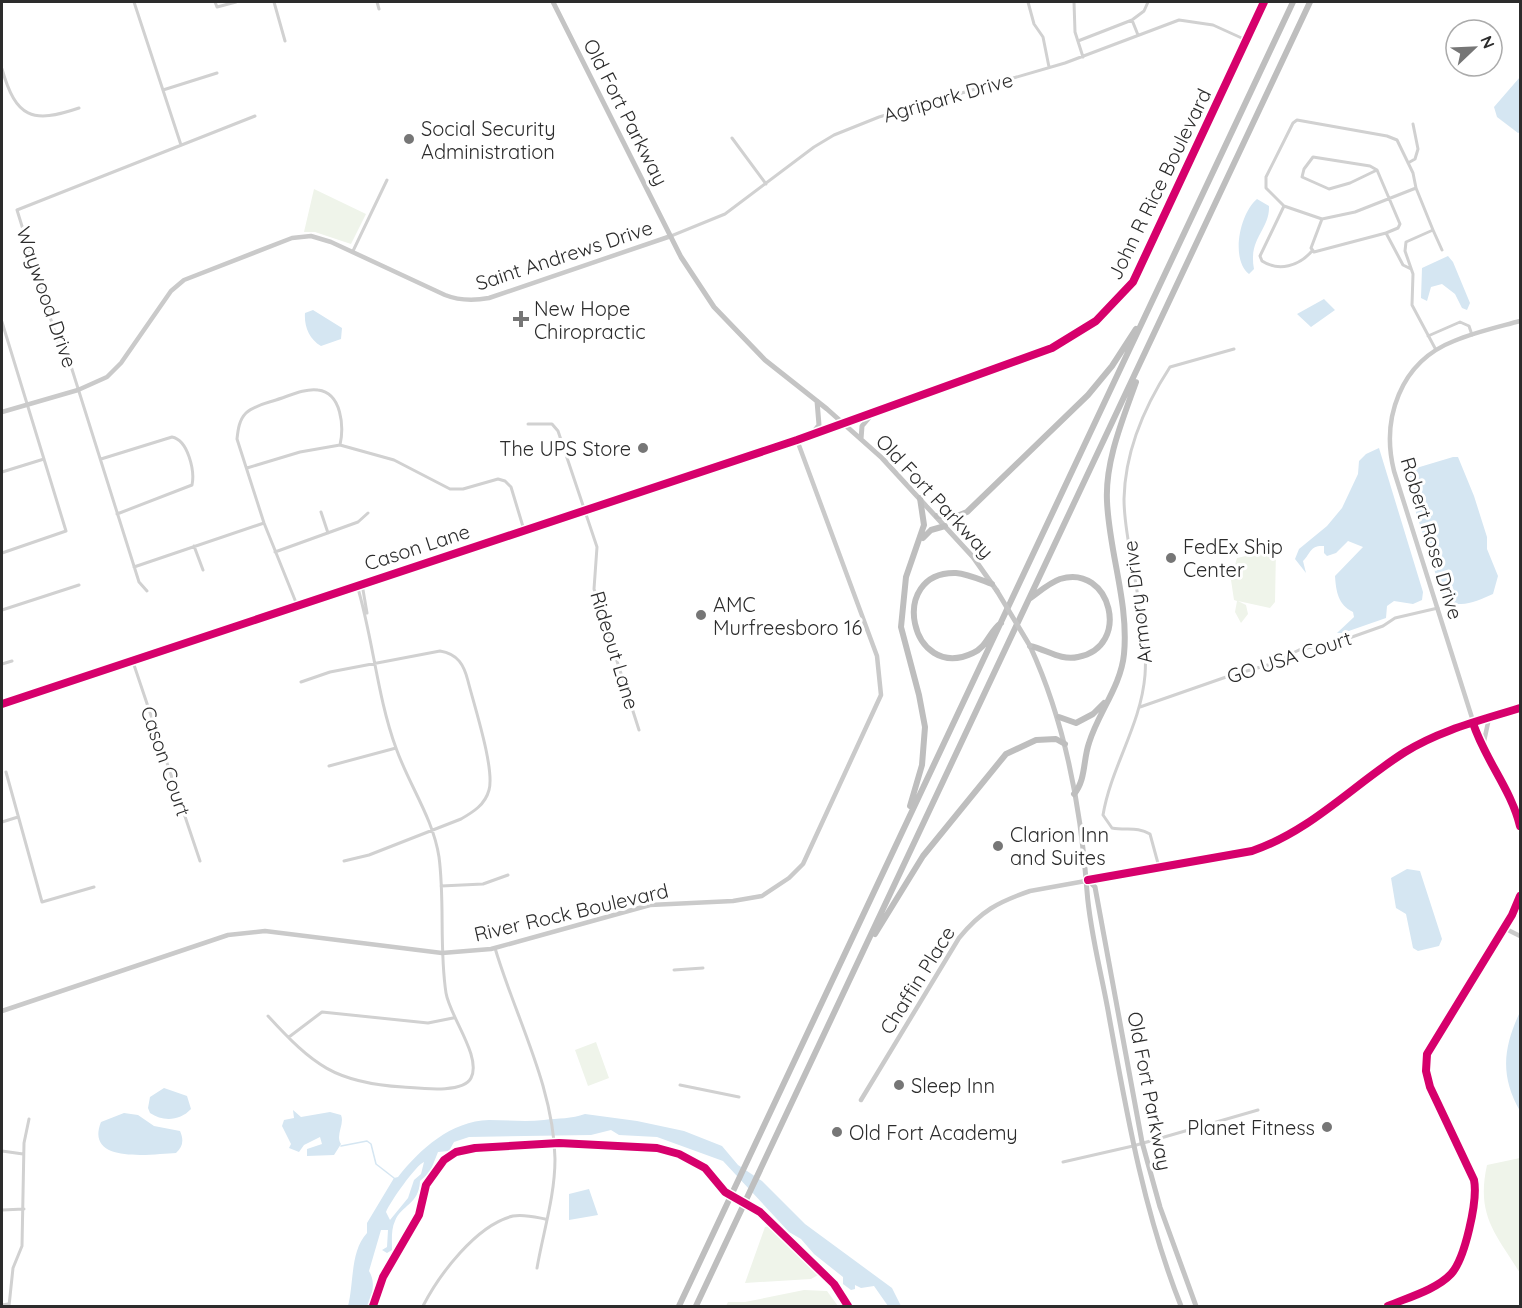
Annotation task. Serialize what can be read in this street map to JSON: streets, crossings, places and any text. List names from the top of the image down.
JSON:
{
  "streets": {
    "main road": ["Old Fort Parkway"],
    "street": [
      "Agripark Drive",
      "John R Rice Boulevard",
      "Saint Andrews Drive",
      "Waywood Drive",
      "Robert Rose Drive",
      "Cason Lane",
      "Armory Drive",
      "Rideout Lane",
      "GO USA Court",
      "Cason Court",
      "River Rock Boulevard",
      "Chaffin Place"
    ]
  },
  "crossings": [
    ["Agripark Drive", "Old Fort Parkway"],
    ["Agripark Drive", "John R Rice Boulevard"],
    ["Agripark Drive", "Saint Andrews Drive"],
    ["Old Fort Parkway", "John R Rice Boulevard"],
    ["Old Fort Parkway", "Saint Andrews Drive"],
    ["Old Fort Parkway", "Cason Lane"],
    ["Old Fort Parkway", "Chaffin Place"],
    ["John R Rice Boulevard", "Cason Lane"],
    ["Saint Andrews Drive", "Waywood Drive"],
    ["Robert Rose Drive", "GO USA Court"],
    ["Robert Rose Drive", "Chaffin Place"],
    ["Cason Lane", "Rideout Lane"],
    ["Cason Lane", "Cason Court"],
    ["Cason Lane", "River Rock Boulevard"],
    ["Armory Drive", "GO USA Court"],
    ["Armory Drive", "Chaffin Place"]
  ],
  "places": {
    "other": [
      "Social Security Administration",
      "The UPS Store",
      "FedEx Ship Center",
      "AMC Murfreesboro 16",
      "Clarion Inn and Suites",
      "Sleep Inn",
      "Planet Fitness",
      "Old Fort Academy"
    ],
    "health": ["New Hope Chiropractic"]
  },
  "north": "top right"
}
